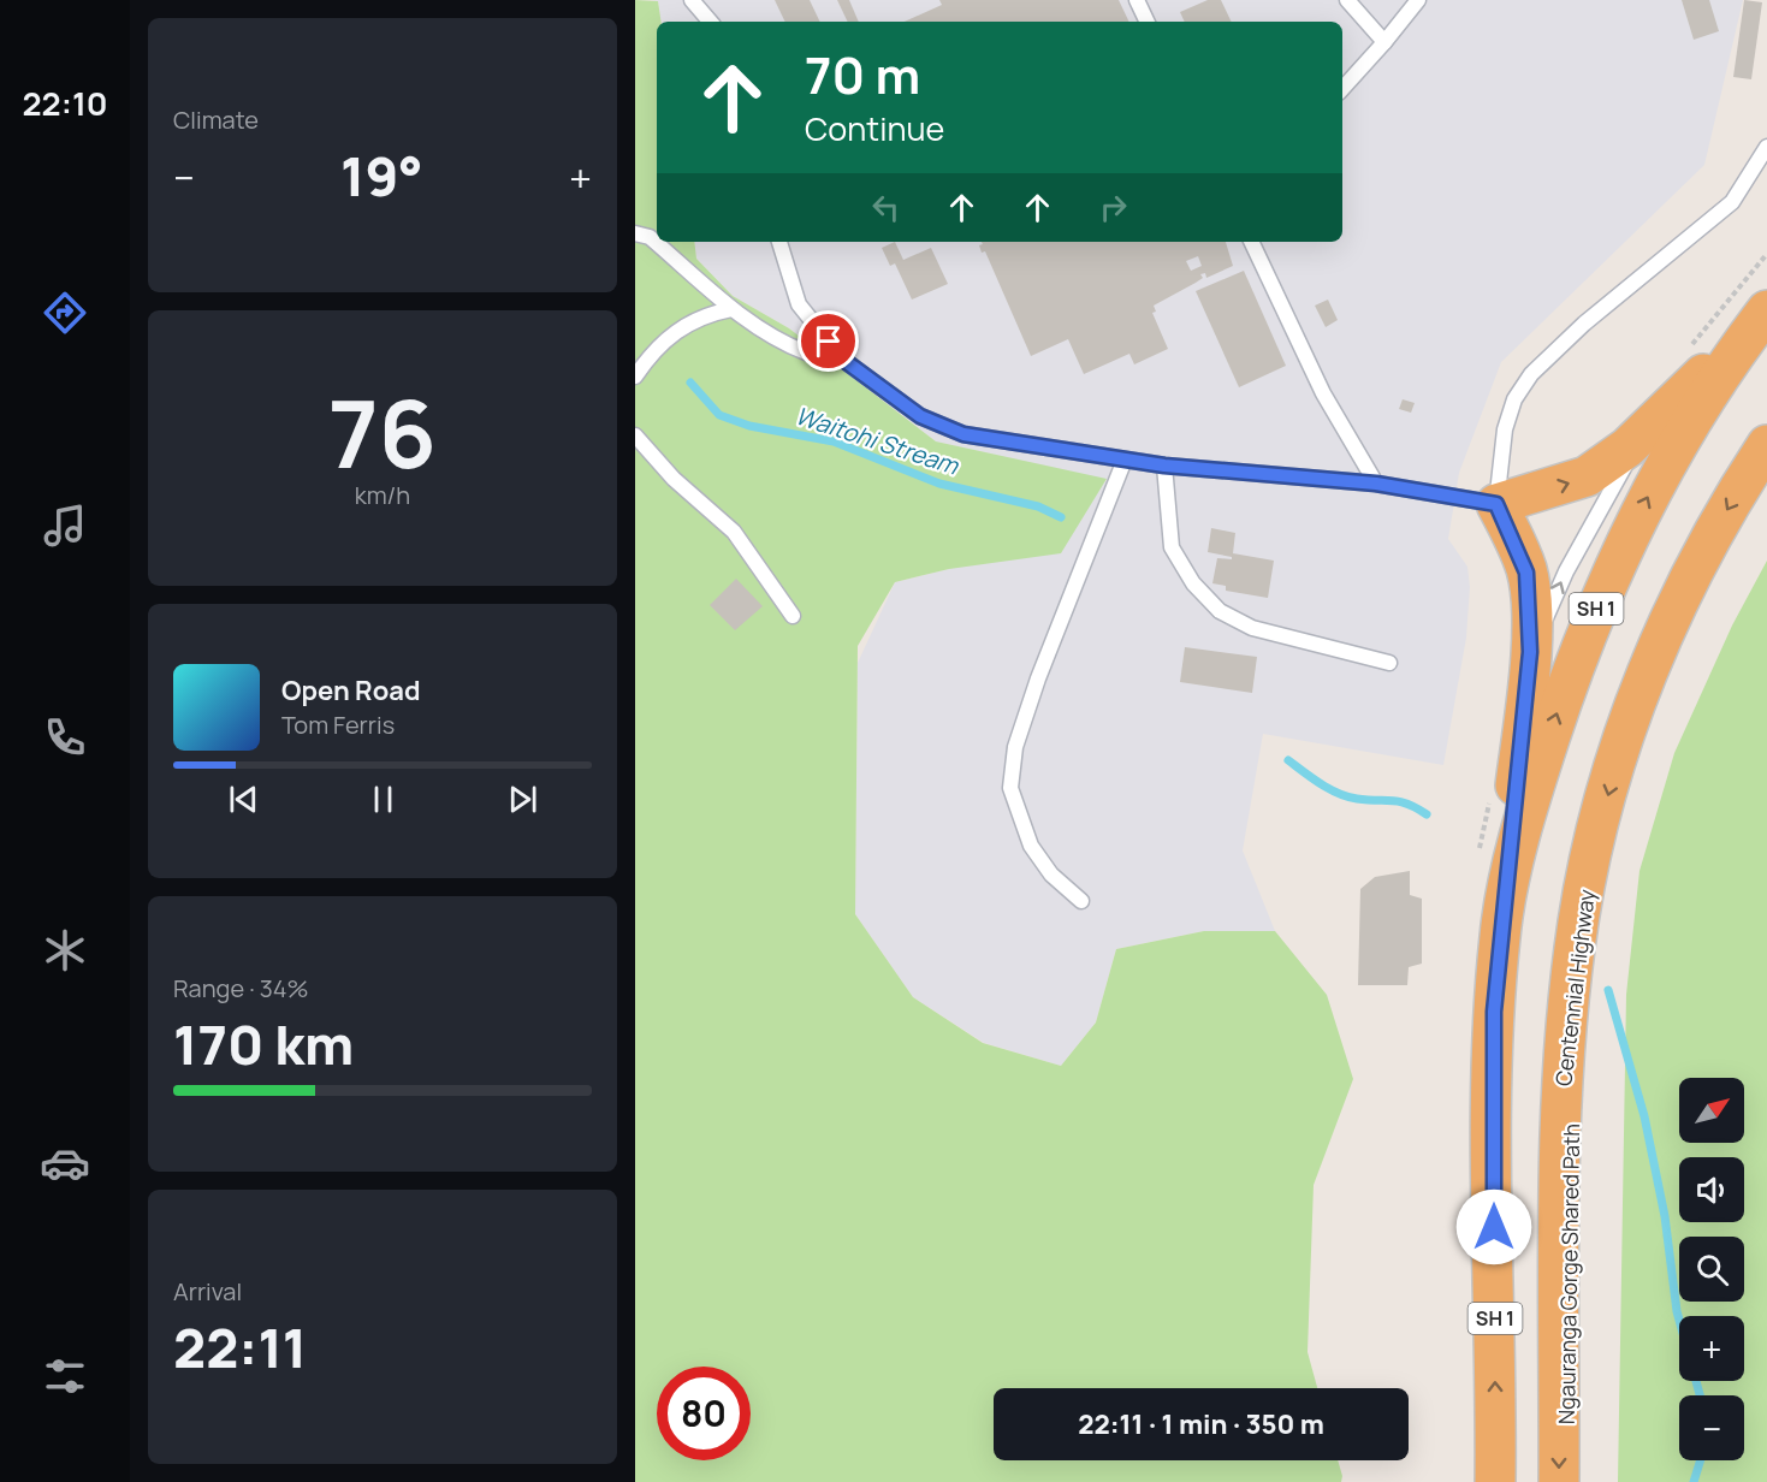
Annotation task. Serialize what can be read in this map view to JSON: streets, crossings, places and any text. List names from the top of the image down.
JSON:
{
  "streets": {
    "highway": ["SH 1", "Centennial Highway"]
  },
  "water": ["Waitohi Stream"],
  "north": "top right",
  "page": {
    "tabs": "22:10",
    "tile": [
      "Climate",
      ["76", "km/h"],
      ["Range · 34%", "170 km"],
      ["Arrival", "22:11"]
    ],
    "turn": ["70 m", "Continue"],
    "heat": ["−", "19°", "+"],
    "song": ["Open Road", "Tom Ferris"],
    "map_buttons": ["+", "−"],
    "limit": "80",
    "trip": "22:11 · 1 min · 350 m"
  }
}
